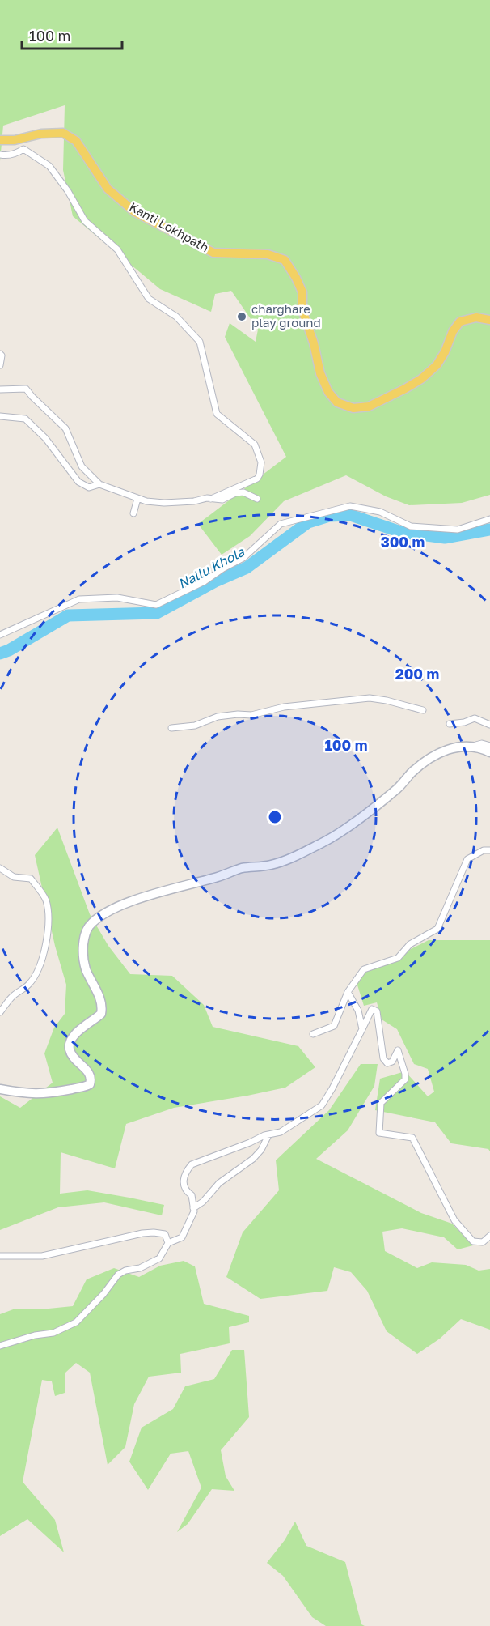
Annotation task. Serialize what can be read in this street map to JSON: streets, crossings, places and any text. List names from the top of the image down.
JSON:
{
  "streets": {
    "main road": ["Kanti Lokhpath"]
  },
  "water": ["Nallu Khola"],
  "places": ["charghare play ground"],
  "scale_bar": "100 m",
  "rings": ["300 m", "200 m", "100 m"]
}
